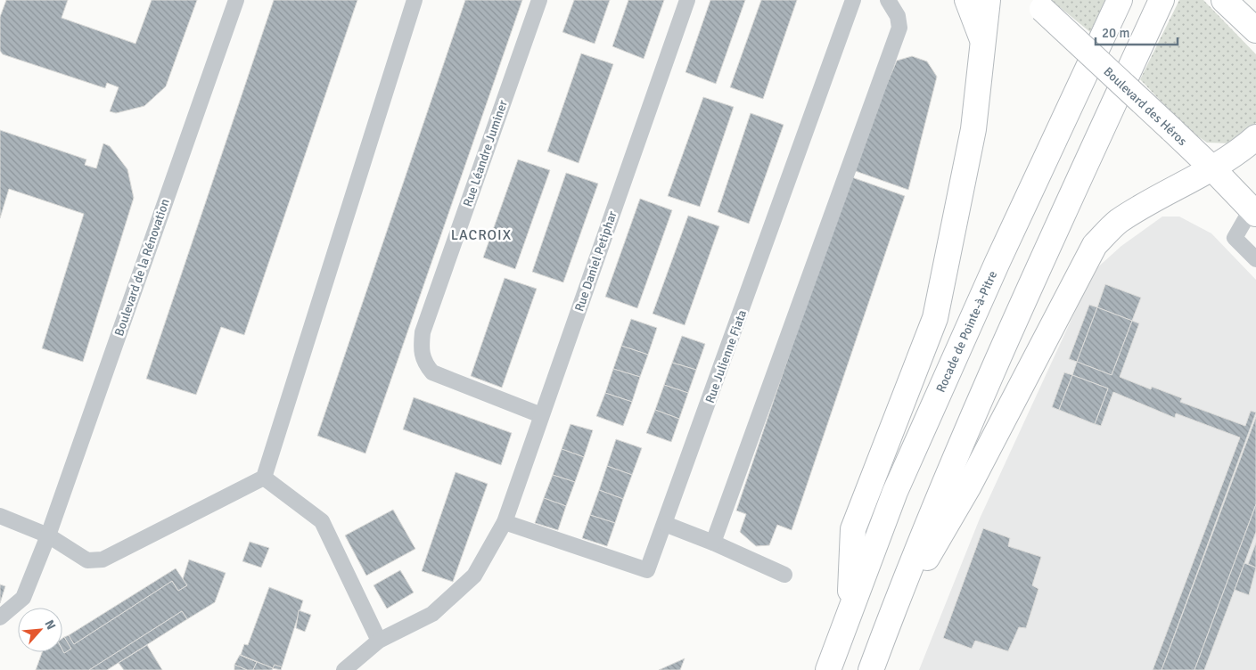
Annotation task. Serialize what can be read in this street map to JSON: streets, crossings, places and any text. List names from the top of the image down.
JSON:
{
  "streets": {
    "highway": ["Boulevard des Héros", "Rocade de Pointe-à-Pitre"],
    "lane": [
      "Rue Léandre Juminer",
      "Rue Daniel Petiphar",
      "Boulevard de la Rénovation",
      "Rue Julienne Fiata"
    ]
  },
  "crossings": [
    ["Rue Léandre Juminer", "Rue Daniel Petiphar"],
    ["Rue Daniel Petiphar", "Rue Julienne Fiata"]
  ],
  "districts": ["LACROIX"],
  "scale_bar": "20 m",
  "north": "top right"
}
